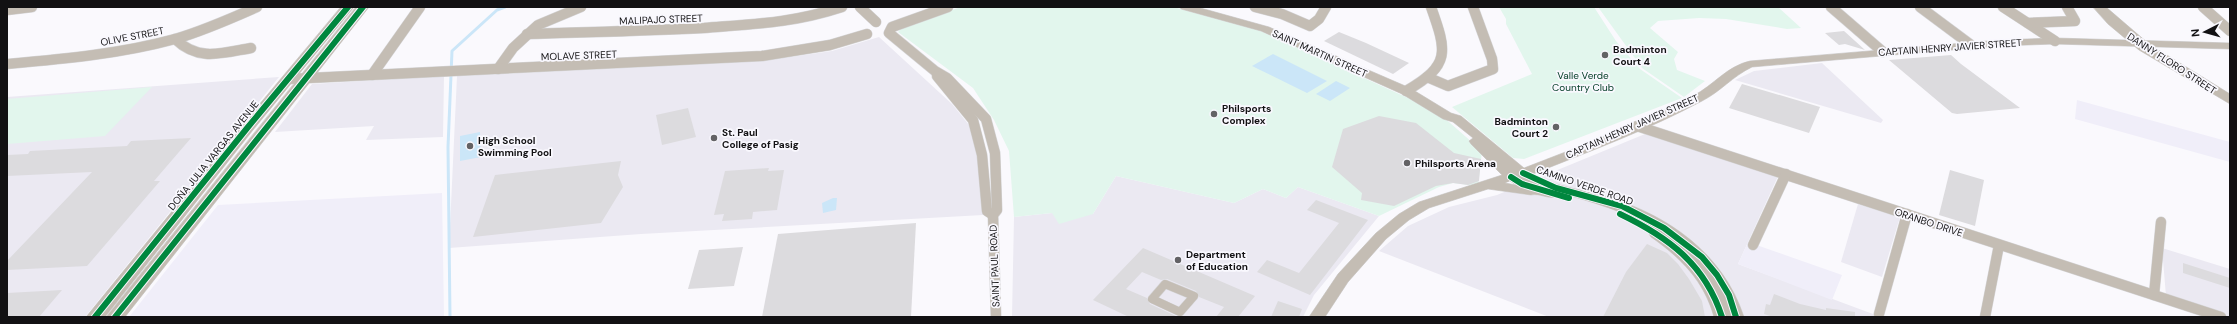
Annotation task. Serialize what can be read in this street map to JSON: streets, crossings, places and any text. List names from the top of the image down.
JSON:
{
  "streets": {
    "main road": ["DANNY FLORO STREET", "DOÑA JULIA VARGAS AVENUE"],
    "street": [
      "MALIPAJO STREET",
      "OLIVE STREET",
      "CAPTAIN HENRY JAVIER STREET",
      "SAINT MARTIN STREET",
      "MOLAVE STREET",
      "CAMINO VERDE ROAD",
      "ORANBO DRIVE",
      "SAINT PAUL ROAD"
    ]
  },
  "crossings": [
    ["CAPTAIN HENRY JAVIER STREET", "SAINT MARTIN STREET"],
    ["CAPTAIN HENRY JAVIER STREET", "DANNY FLORO STREET"],
    ["CAPTAIN HENRY JAVIER STREET", "CAMINO VERDE ROAD"],
    ["CAPTAIN HENRY JAVIER STREET", "ORANBO DRIVE"],
    ["SAINT MARTIN STREET", "CAMINO VERDE ROAD"],
    ["MOLAVE STREET", "DOÑA JULIA VARGAS AVENUE"]
  ],
  "parks": ["Valle Verde Country Club"],
  "places": [
    "Badminton Court 4",
    "Philsports Complex",
    "Badminton Court 2",
    "St. Paul College of Pasig",
    "High School Swimming Pool",
    "Philsports Arena",
    "Department of Education"
  ],
  "north": "left"
}
